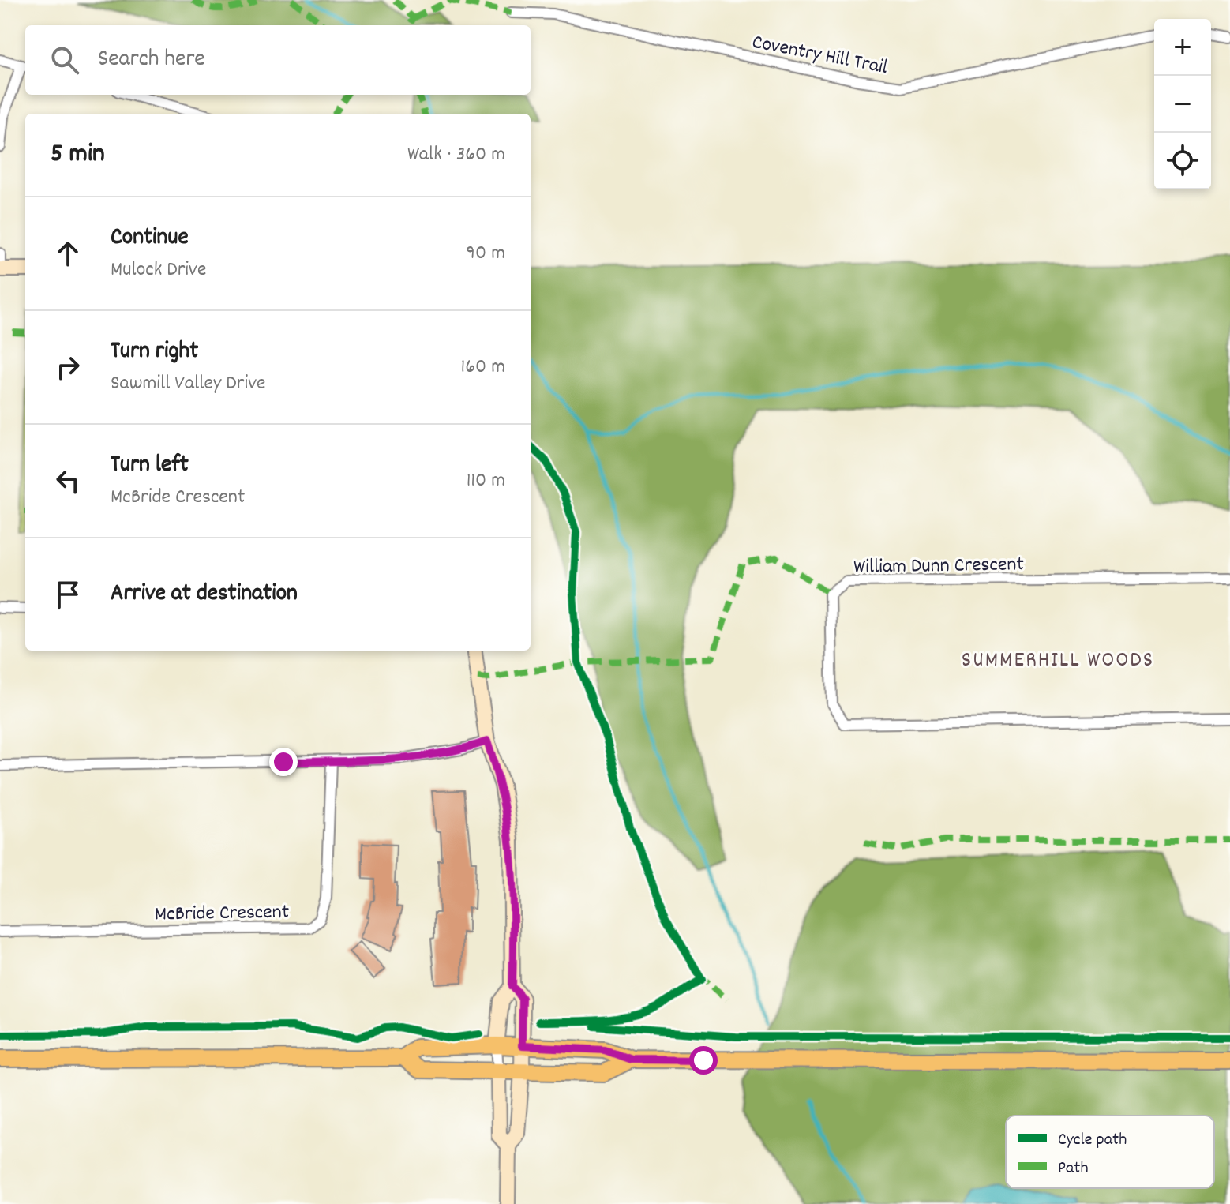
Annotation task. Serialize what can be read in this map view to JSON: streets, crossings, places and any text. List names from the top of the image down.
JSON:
{
  "streets": {
    "street": ["Coventry Hill Trail", "William Dunn Crescent", "McBride Crescent"]
  },
  "districts": ["SUMMERHILL WOODS"],
  "legend": ["Cycle path", "Path"],
  "page": {
    "map_buttons": ["+", "−"],
    "search": "Search here",
    "heading": ["5 min", "Walk · 360 m"],
    "list": [
      ["Continue", "Mulock Drive", "90 m"],
      ["Turn right", "Sawmill Valley Drive", "160 m"],
      ["Turn left", "McBride Crescent", "110 m"],
      "Arrive at destination"
    ]
  }
}
